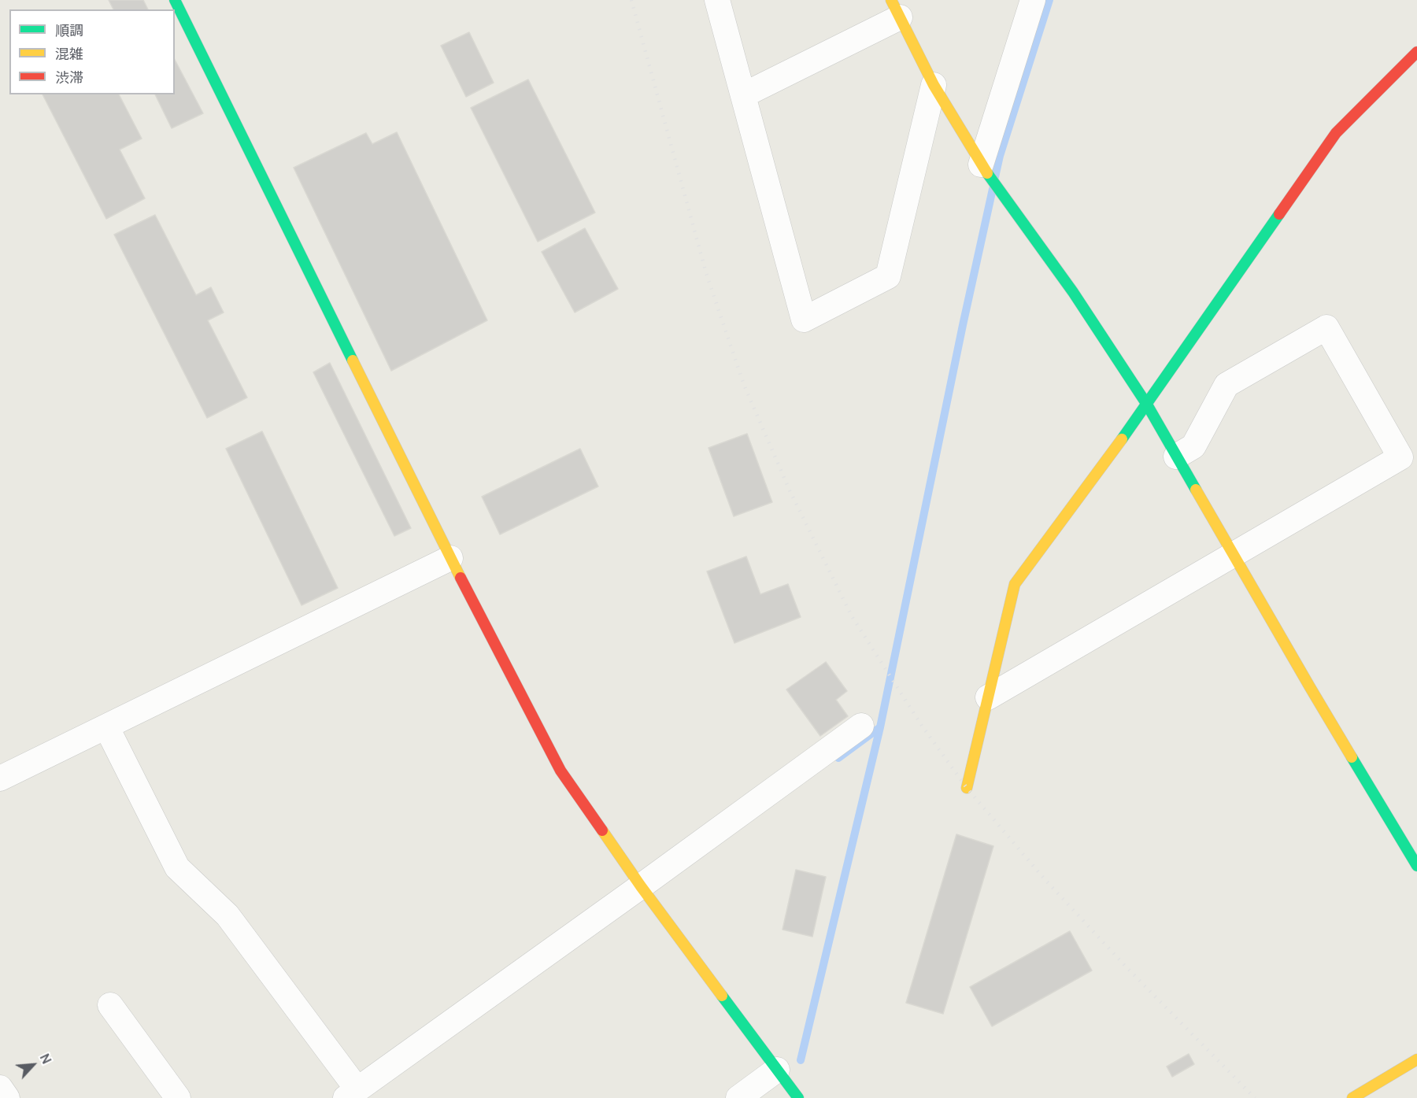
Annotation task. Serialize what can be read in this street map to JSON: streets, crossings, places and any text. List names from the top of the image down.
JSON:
{
  "legend": ["順調", "混雑", "渋滞"],
  "north": "top right"
}
